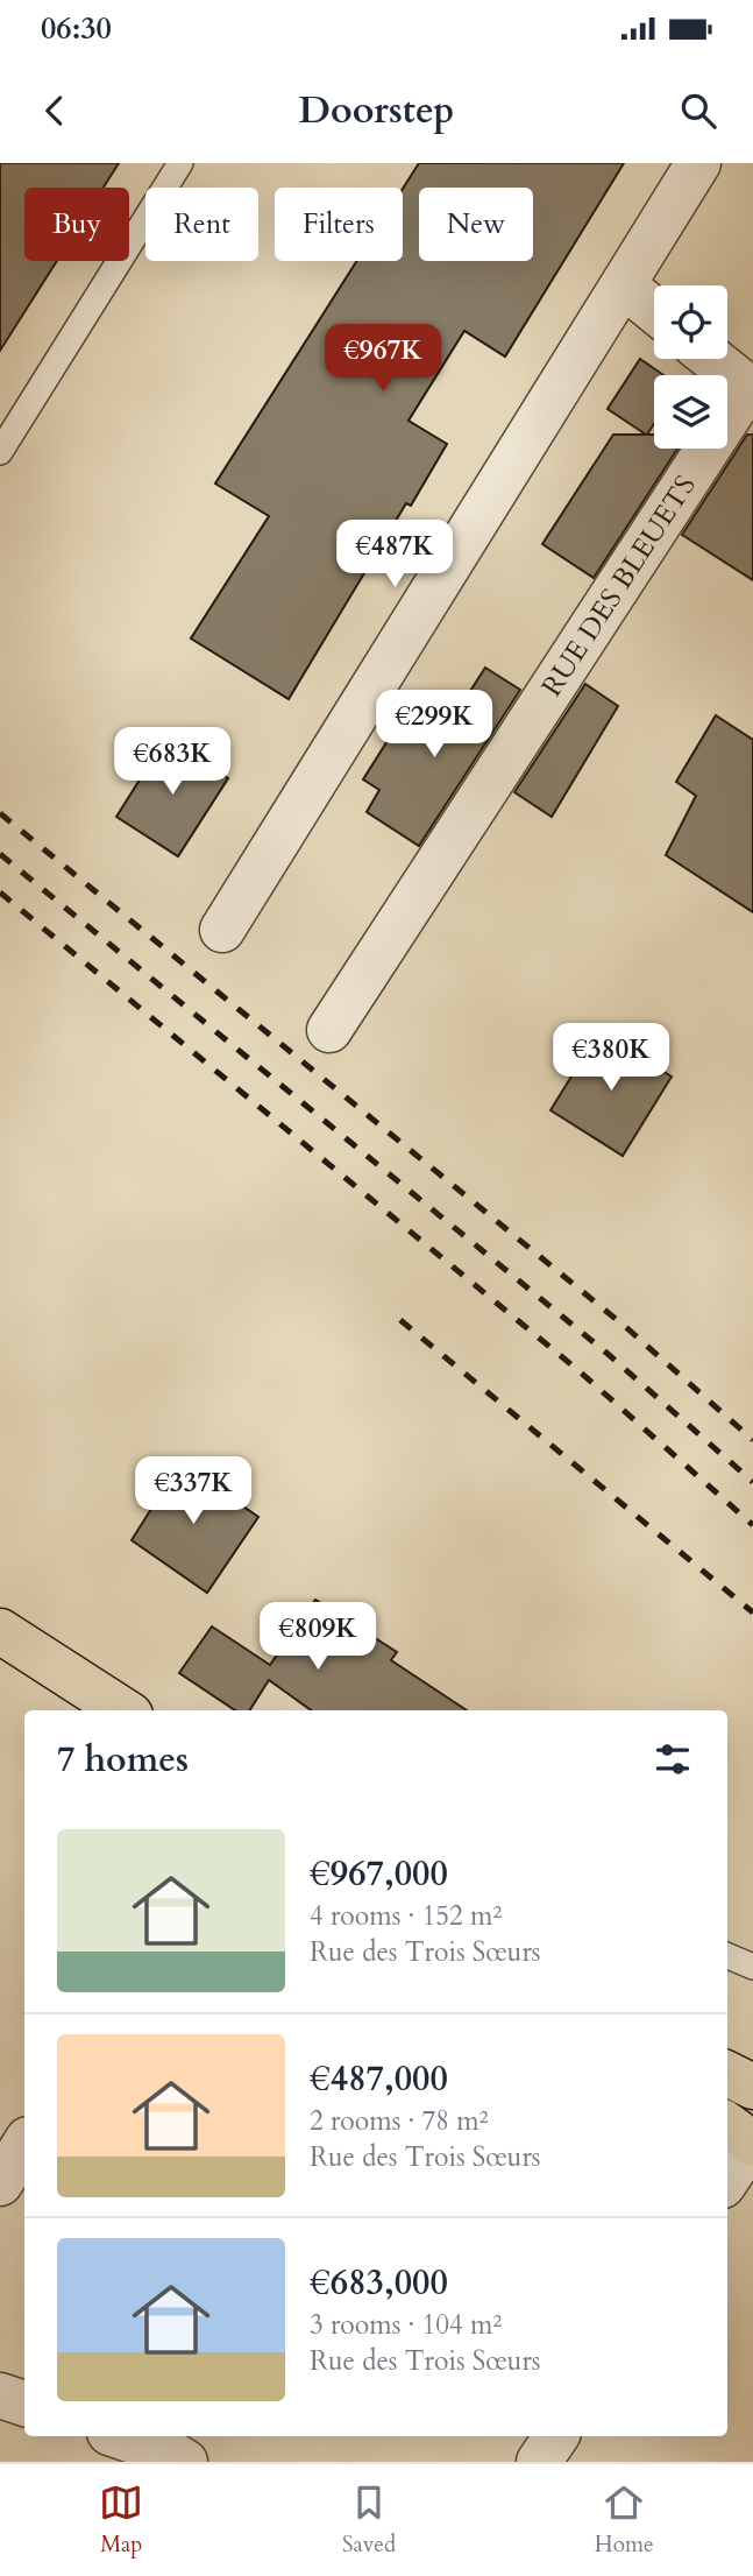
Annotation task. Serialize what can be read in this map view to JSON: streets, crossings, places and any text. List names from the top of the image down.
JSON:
{
  "streets": {
    "street": ["RUE DES BLEUETS"]
  },
  "page": {
    "status": "06:30",
    "header": "Doorstep",
    "chip": [
      "Buy",
      "Rent",
      "Filters",
      "New"
    ],
    "price": [
      "€967K",
      "€487K",
      "€299K",
      "€683K",
      "€380K",
      "€337K",
      "€809K"
    ],
    "heading": "7 homes",
    "list": [
      {
        "name": "€967,000",
        "note": "4 rooms · 152 m² · Rue des Trois Sœurs"
      },
      {
        "name": "€487,000",
        "note": "2 rooms · 78 m² · Rue des Trois Sœurs"
      },
      {
        "name": "€683,000",
        "note": "3 rooms · 104 m² · Rue des Trois Sœurs"
      }
    ],
    "tabs": ["Map", "Saved", "Home"]
  }
}
